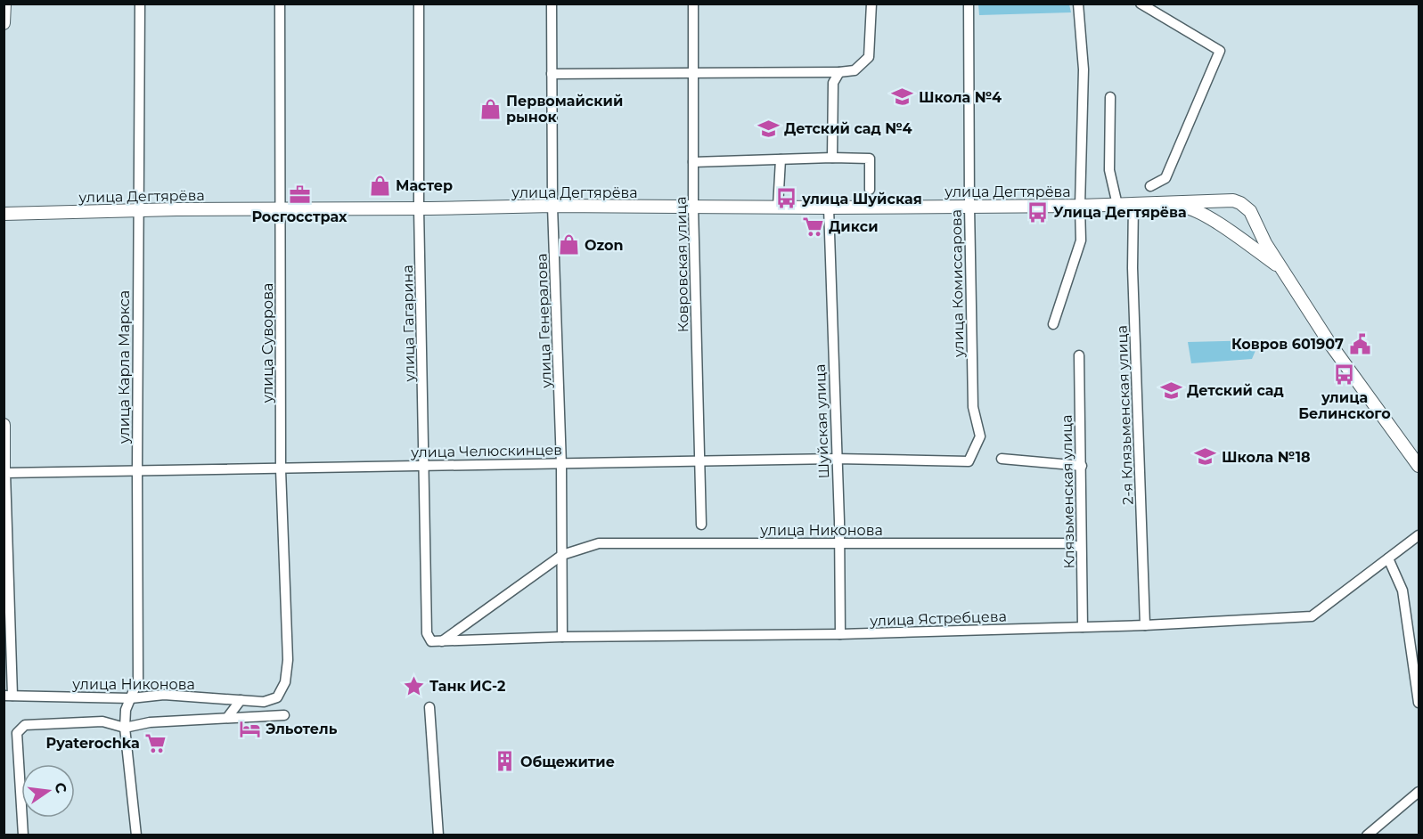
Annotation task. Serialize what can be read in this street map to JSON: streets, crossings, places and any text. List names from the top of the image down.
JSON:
{
  "streets": {
    "main road": ["улица Дегтярёва"],
    "street": [
      "Ковровская улица",
      "улица Комиссарова",
      "улица Генералова",
      "улица Гагарина",
      "улица Суворова",
      "улица Карла Маркса",
      "2-я Клязьменская улица",
      "Шуйская улица",
      "улица Челюскинцев",
      "Клязьменская улица",
      "улица Никонова",
      "улица Ястребцева"
    ]
  },
  "crossings": [
    ["улица Дегтярёва", "Ковровская улица"],
    ["улица Дегтярёва", "улица Комиссарова"],
    ["улица Дегтярёва", "улица Генералова"],
    ["улица Дегтярёва", "улица Гагарина"],
    ["улица Дегтярёва", "улица Суворова"],
    ["улица Дегтярёва", "улица Карла Маркса"],
    ["улица Дегтярёва", "2-я Клязьменская улица"],
    ["улица Дегтярёва", "Шуйская улица"],
    ["Ковровская улица", "улица Челюскинцев"],
    ["улица Комиссарова", "улица Челюскинцев"],
    ["улица Генералова", "улица Челюскинцев"],
    ["улица Генералова", "улица Никонова"],
    ["улица Генералова", "улица Ястребцева"],
    ["улица Гагарина", "улица Челюскинцев"],
    ["улица Гагарина", "улица Никонова"],
    ["улица Гагарина", "улица Ястребцева"],
    ["улица Суворова", "улица Челюскинцев"],
    ["улица Суворова", "улица Никонова"],
    ["улица Карла Маркса", "улица Челюскинцев"],
    ["улица Карла Маркса", "улица Никонова"],
    ["2-я Клязьменская улица", "улица Ястребцева"],
    ["Шуйская улица", "улица Челюскинцев"],
    ["Шуйская улица", "улица Никонова"],
    ["Шуйская улица", "улица Ястребцева"],
    ["Клязьменская улица", "улица Никонова"],
    ["Клязьменская улица", "улица Ястребцева"],
    ["улица Никонова", "улица Ястребцева"]
  ],
  "places": {
    "school or university": [
      "Школа №4",
      "Детский сад №4",
      "Детский сад",
      "Школа №18"
    ],
    "shop": ["Первомайский рынок", "Мастер", "Ozon"],
    "office": ["Росгосстрах"],
    "bus stop": ["улица Шуйская", "Улица Дегтярёва", "улица Белинского"],
    "supermarket": ["Дикси", "Pyaterochka"],
    "public building": ["Ковров 601907"],
    "place": ["Танк ИС-2"],
    "hotel": ["Эльотель"],
    "building": ["Общежитие"]
  },
  "north": "right"
}
